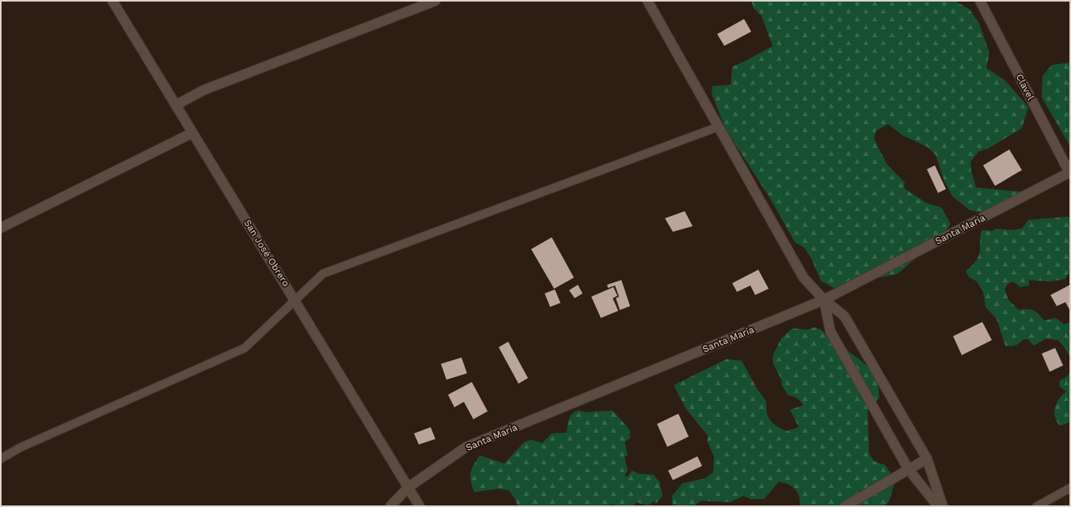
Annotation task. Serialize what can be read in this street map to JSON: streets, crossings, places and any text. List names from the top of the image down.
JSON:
{
  "streets": {
    "street": ["Clavel", "Santa María", "San José Obrero"]
  },
  "crossings": [
    ["Clavel", "Santa María"],
    ["Santa María", "San José Obrero"]
  ]
}
